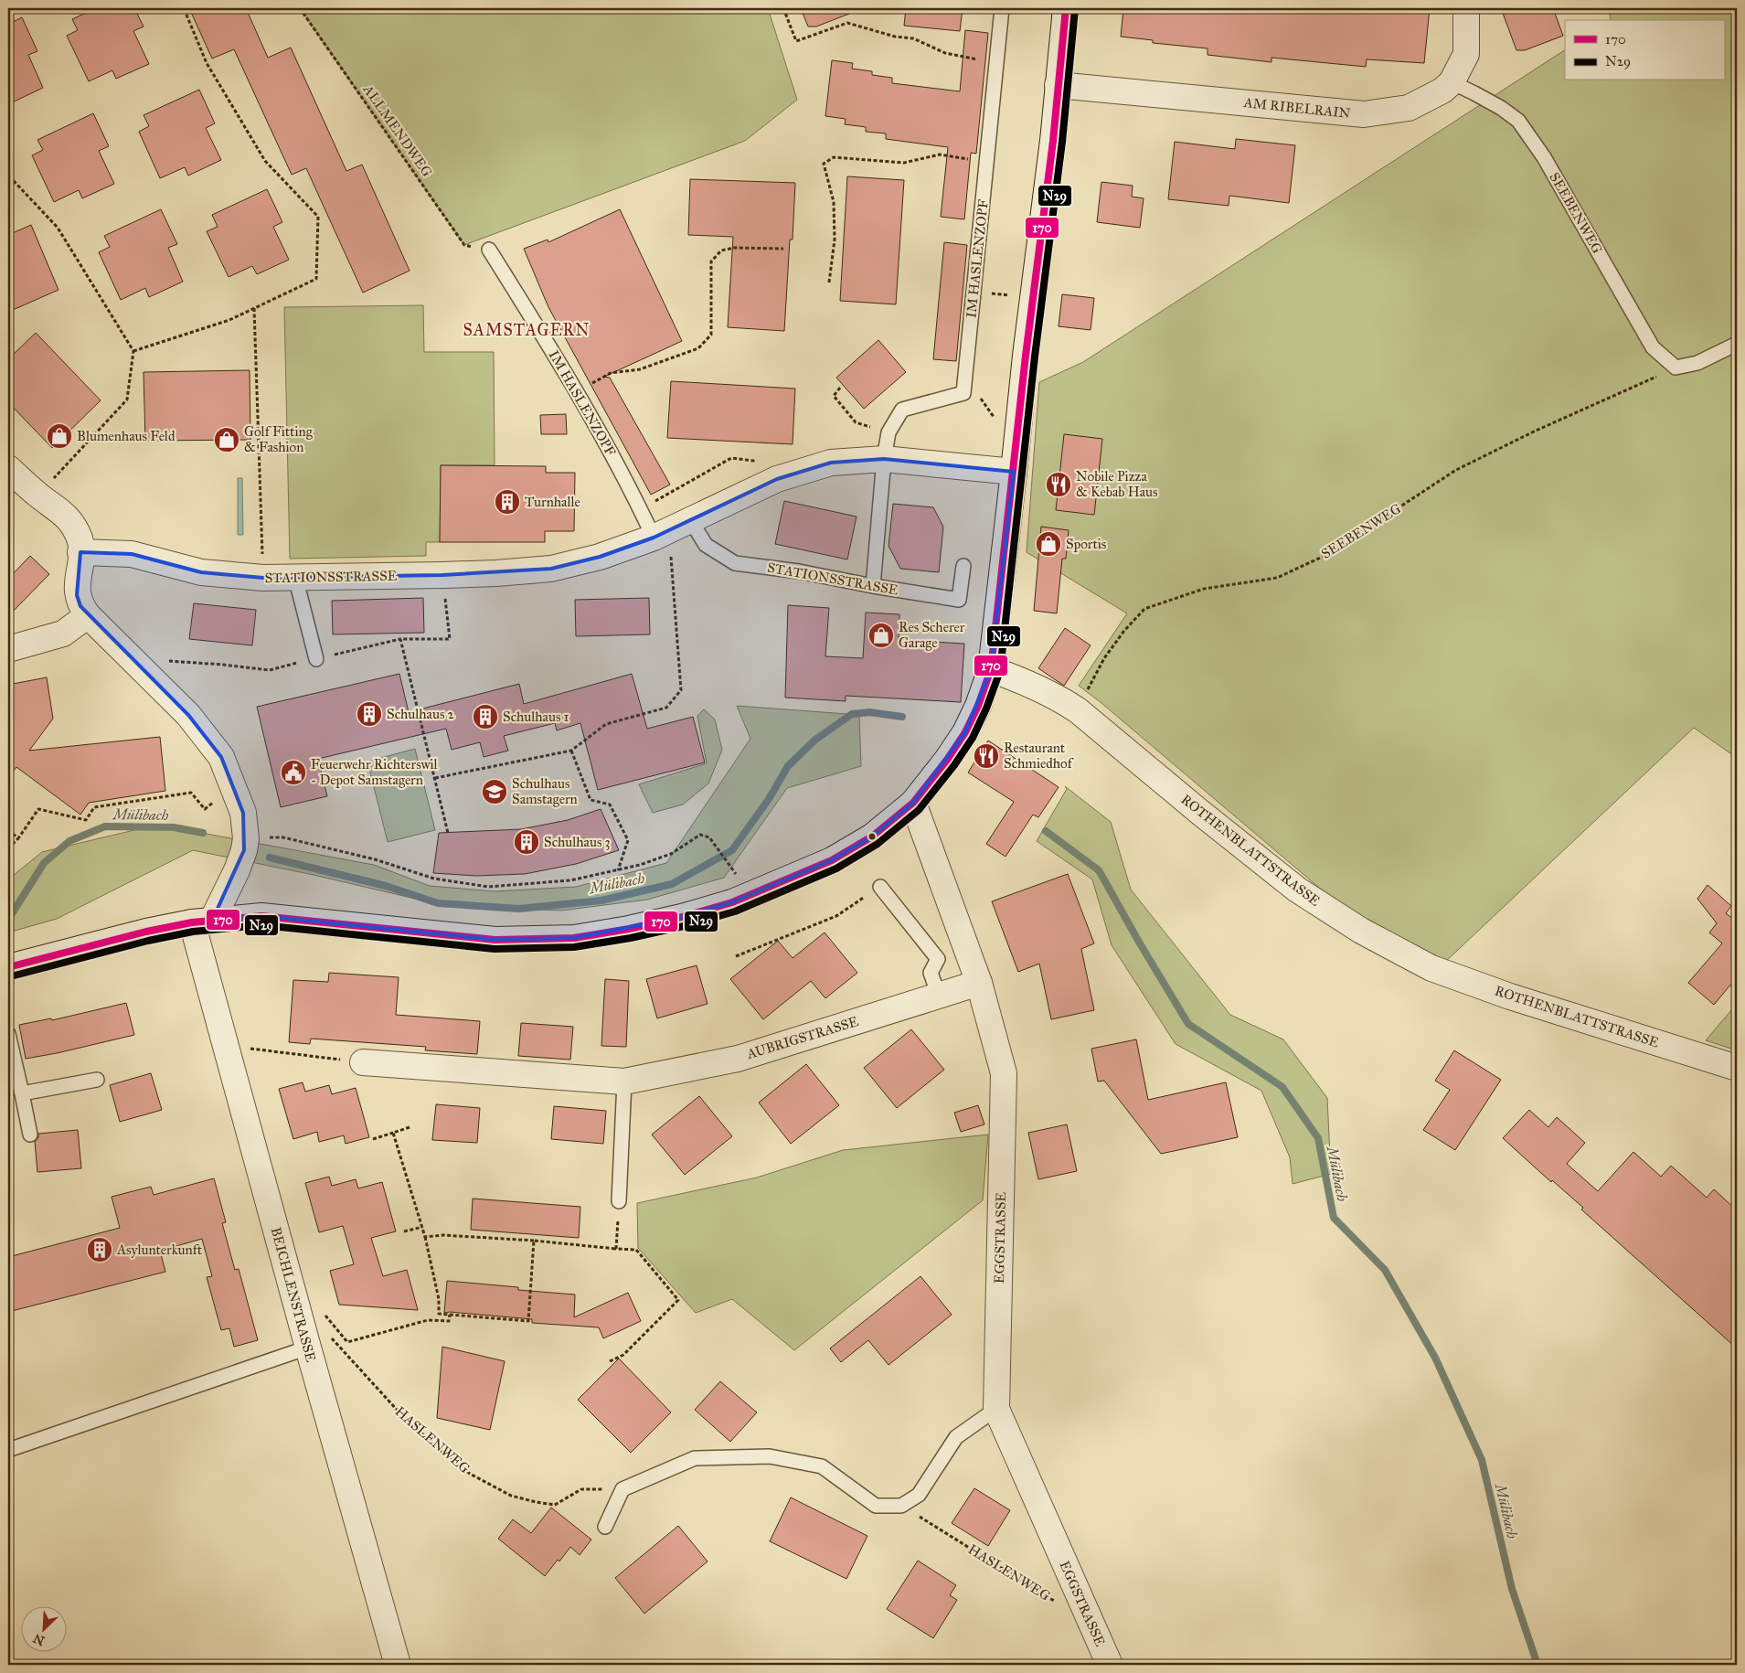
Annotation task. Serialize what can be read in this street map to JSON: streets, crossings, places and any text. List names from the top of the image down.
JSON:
{
  "streets": {
    "street": [
      "AM RIBELRAIN",
      "STATIONSSTRASSE",
      "ROTHENBLATTSTRASSE",
      "AUBRIGSTRASSE",
      "EGGSTRASSE",
      "BEICHLENSTRASSE"
    ],
    "lane": ["SEEBENWEG", "IM HASLENZOPF"],
    "path": ["ALLMENDWEG", "HASLENWEG"]
  },
  "crossings": [
    ["AM RIBELRAIN", "SEEBENWEG"],
    ["ALLMENDWEG", "IM HASLENZOPF"],
    ["SEEBENWEG", "ROTHENBLATTSTRASSE"],
    ["IM HASLENZOPF", "STATIONSSTRASSE"],
    ["AUBRIGSTRASSE", "EGGSTRASSE"],
    ["EGGSTRASSE", "HASLENWEG"],
    ["BEICHLENSTRASSE", "HASLENWEG"]
  ],
  "districts": ["SAMSTAGERN"],
  "water": ["Mülibach"],
  "places": {
    "shop": [
      "Blumenhaus Feld",
      "Golf Fitting & Fashion",
      "Sportis",
      "Res Scherer Garage"
    ],
    "restaurant": ["Nobile Pizza & Kebab Haus", "Restaurant Schmiedhof"],
    "building": [
      "Turnhalle",
      "Schulhaus 2",
      "Schulhaus 1",
      "Schulhaus 3",
      "Asylunterkunft"
    ],
    "public building": ["Feuerwehr Richterswil - Depot Samstagern"],
    "school or university": ["Schulhaus Samstagern"]
  },
  "lines": ["transit line 170", "transit line N29"],
  "legend": ["170", "N29"],
  "north": "bottom left"
}
